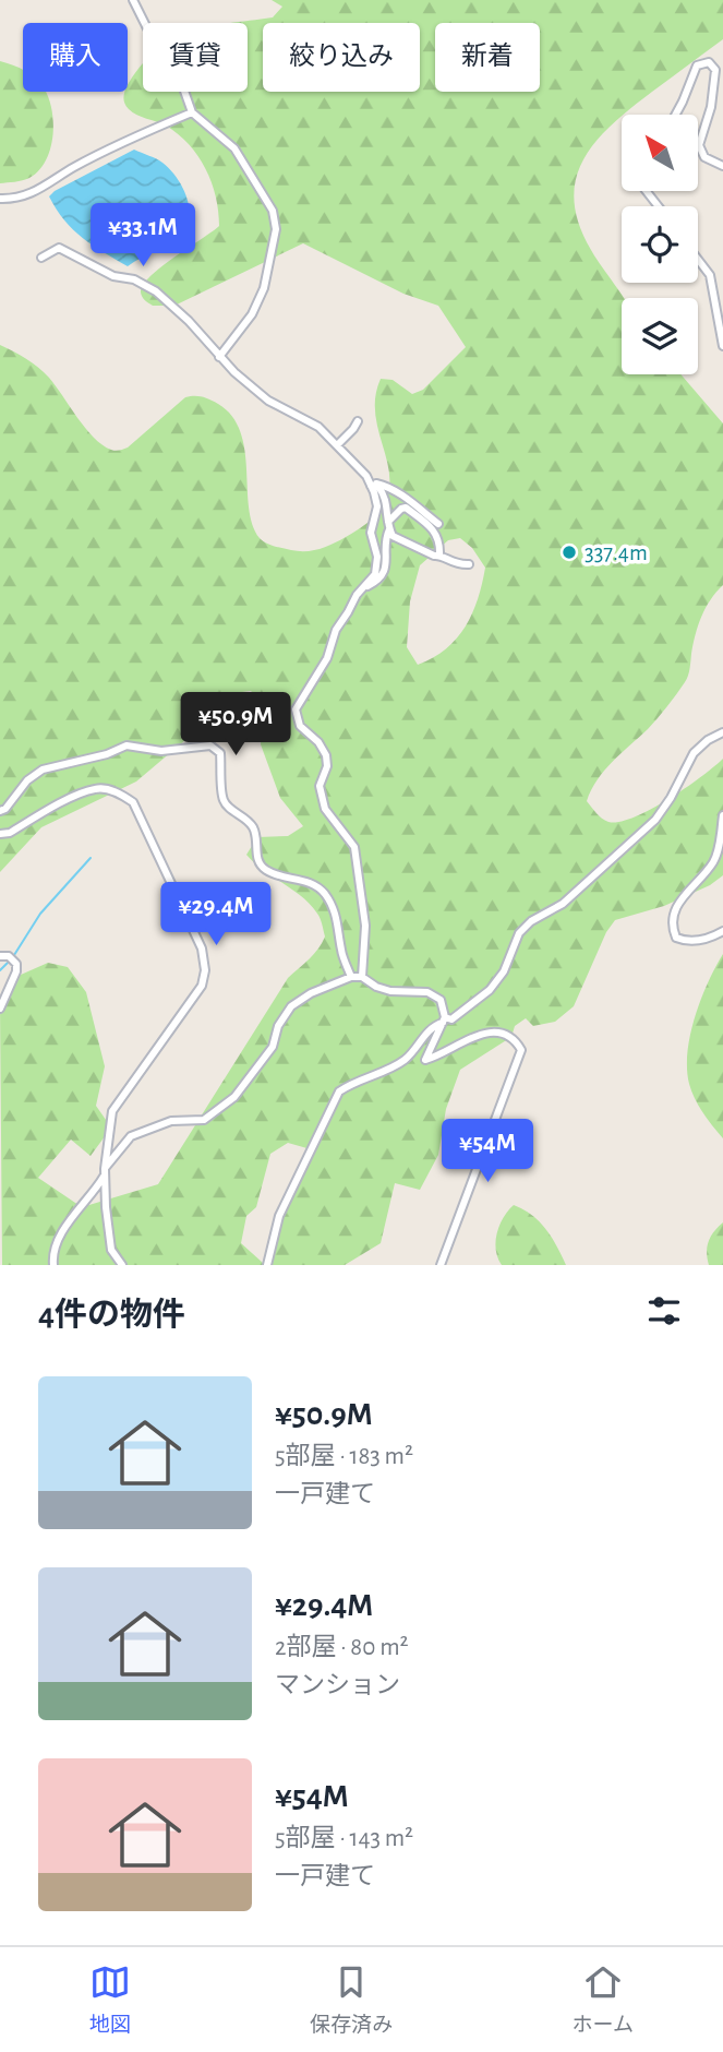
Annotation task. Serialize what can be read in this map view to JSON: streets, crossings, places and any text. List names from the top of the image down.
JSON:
{
  "places": ["337.4m"],
  "north": "top left",
  "page": {
    "chip": [
      "購入",
      "賃貸",
      "絞り込み",
      "新着"
    ],
    "price": [
      "¥33.1M",
      "¥50.9M",
      "¥29.4M",
      "¥54M"
    ],
    "heading": "4件の物件",
    "list": [
      {
        "name": "¥50.9M",
        "note": "5部屋 · 183 m² · 一戸建て"
      },
      {
        "name": "¥29.4M",
        "note": "2部屋 · 80 m² · マンション"
      },
      {
        "name": "¥54M",
        "note": "5部屋 · 143 m² · 一戸建て"
      }
    ],
    "tabs": ["地図", "保存済み", "ホーム"]
  }
}
